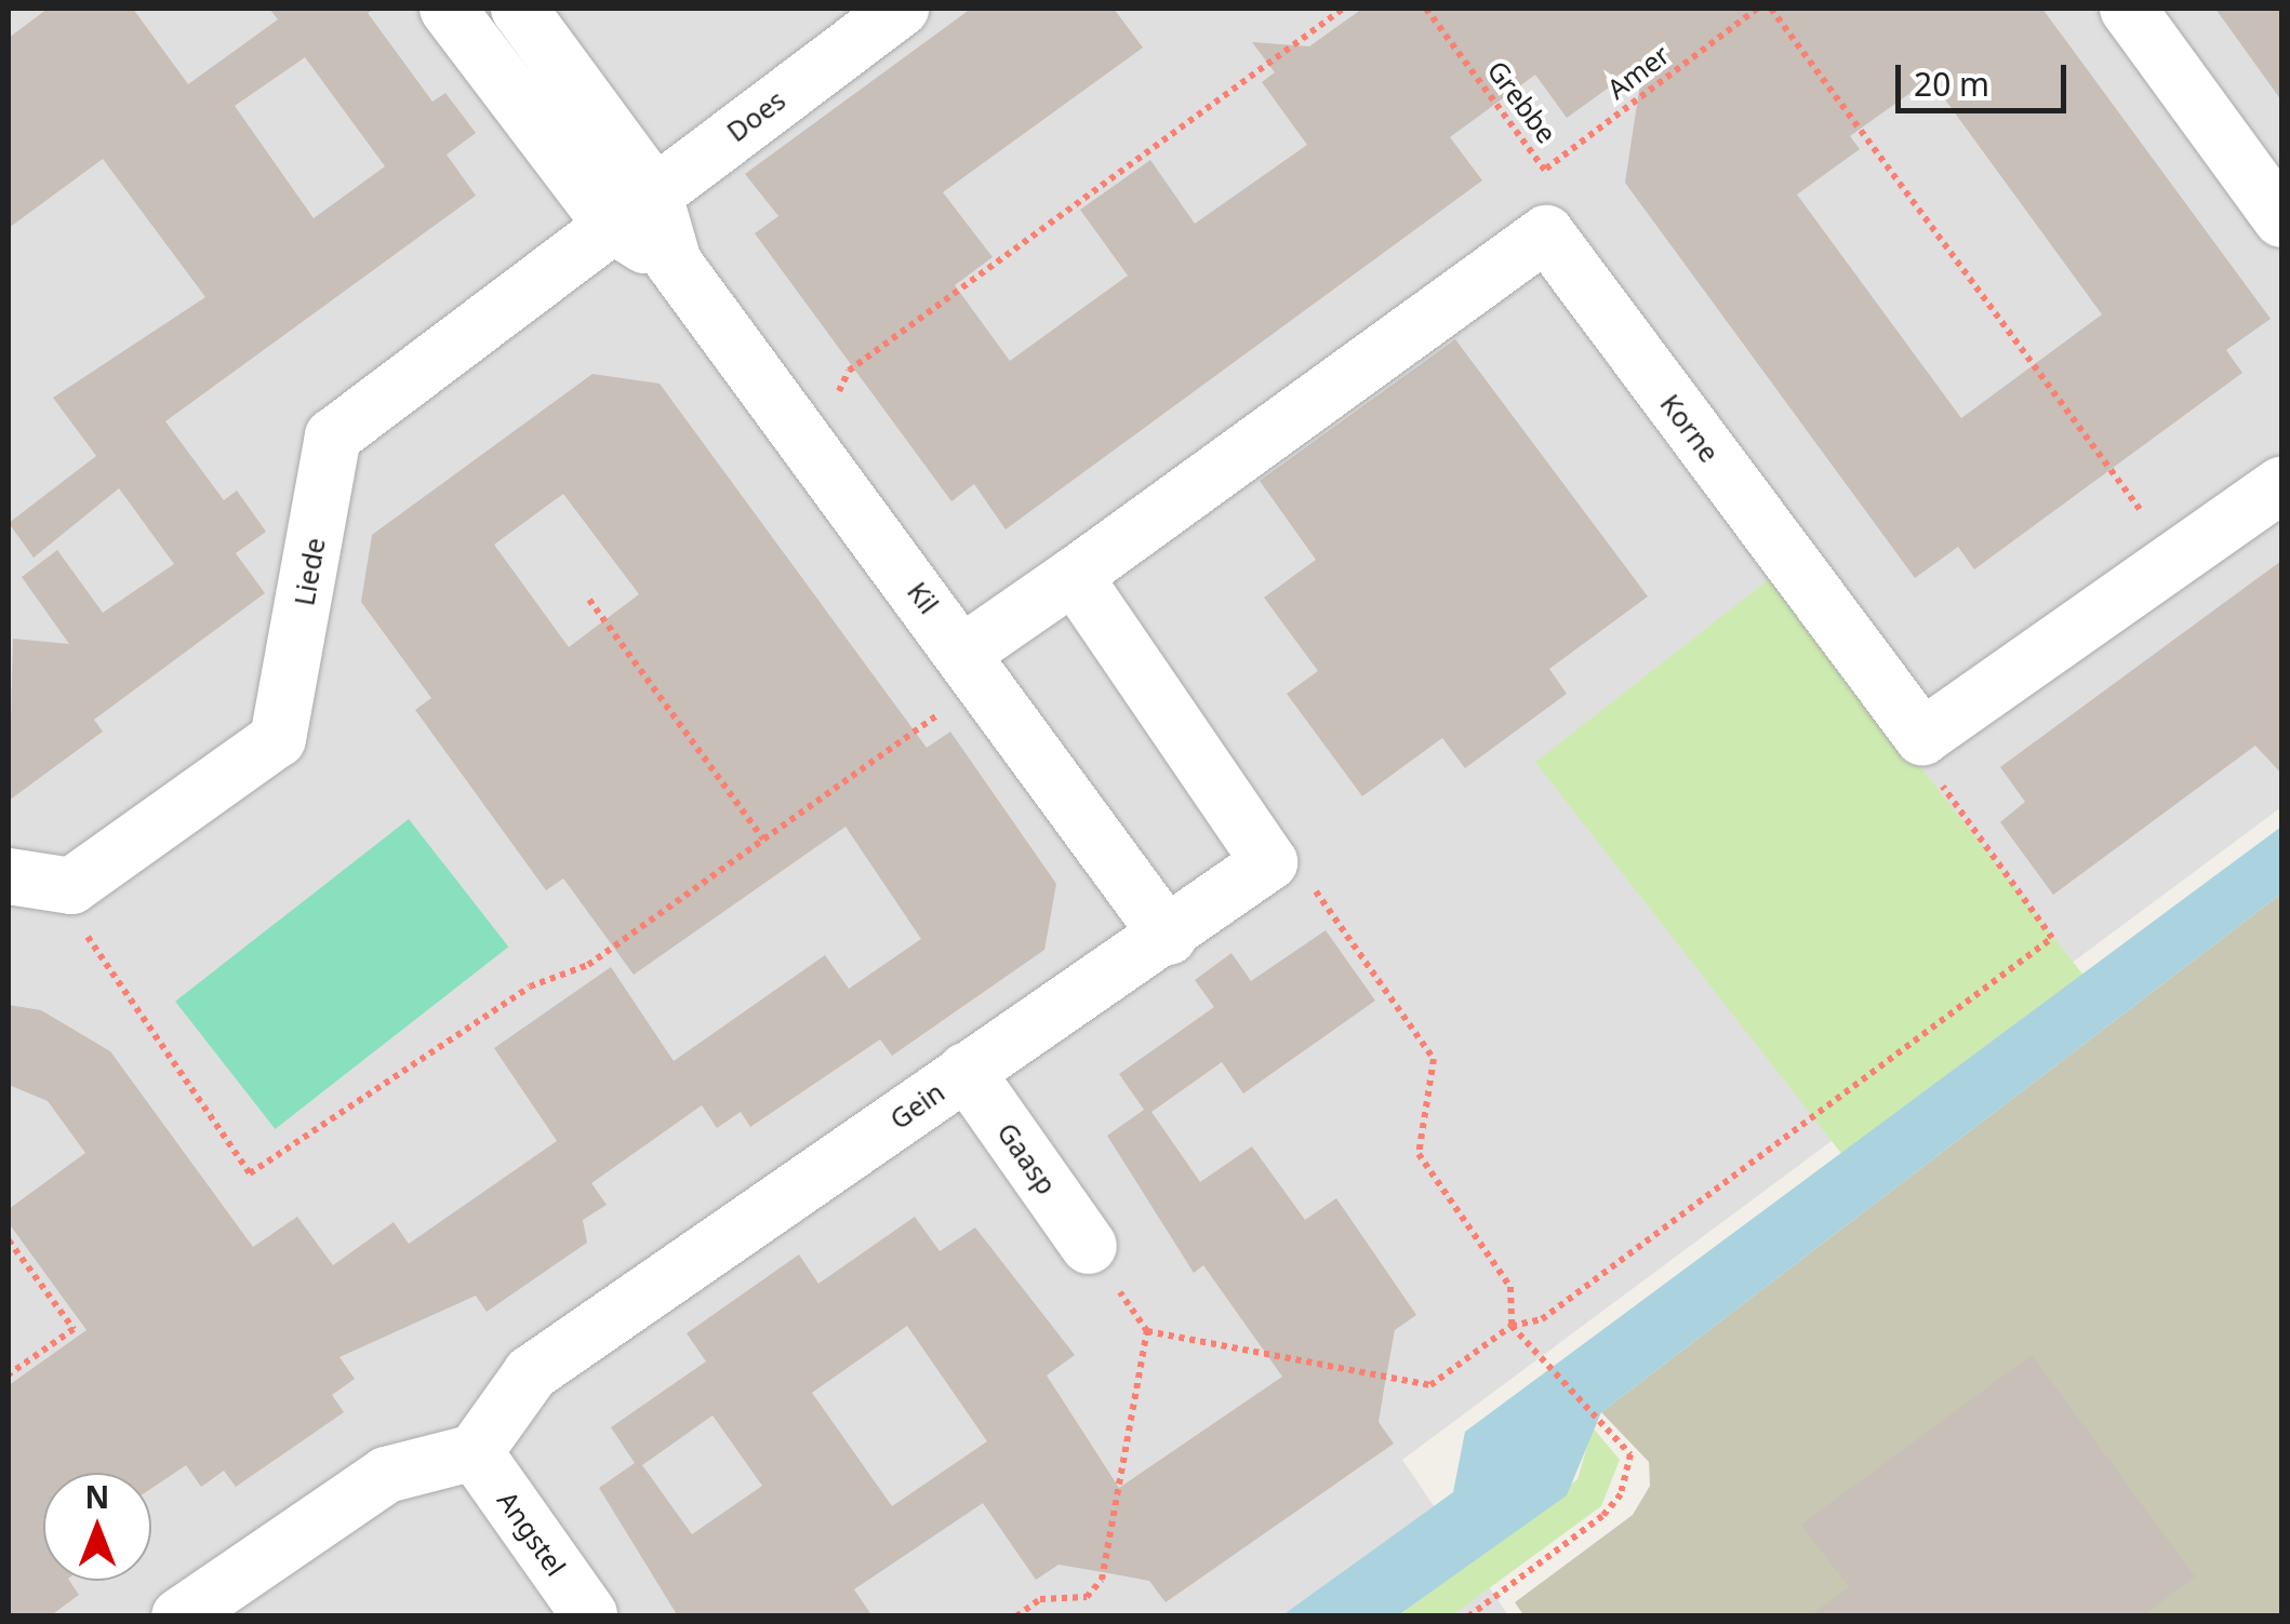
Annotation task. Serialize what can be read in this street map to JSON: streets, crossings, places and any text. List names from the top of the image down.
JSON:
{
  "streets": {
    "street": [
      "Does",
      "Korne",
      "Liede",
      "Kil",
      "Gein",
      "Gaasp",
      "Angstel"
    ],
    "path": ["Amer", "Grebbe"]
  },
  "crossings": [
    ["Amer", "Grebbe"],
    ["Grebbe", "Korne"],
    ["Does", "Liede"],
    ["Does", "Kil"],
    ["Liede", "Kil"],
    ["Kil", "Gein"],
    ["Gein", "Gaasp"],
    ["Gein", "Angstel"]
  ],
  "scale_bar": "20 m",
  "north": "top"
}
